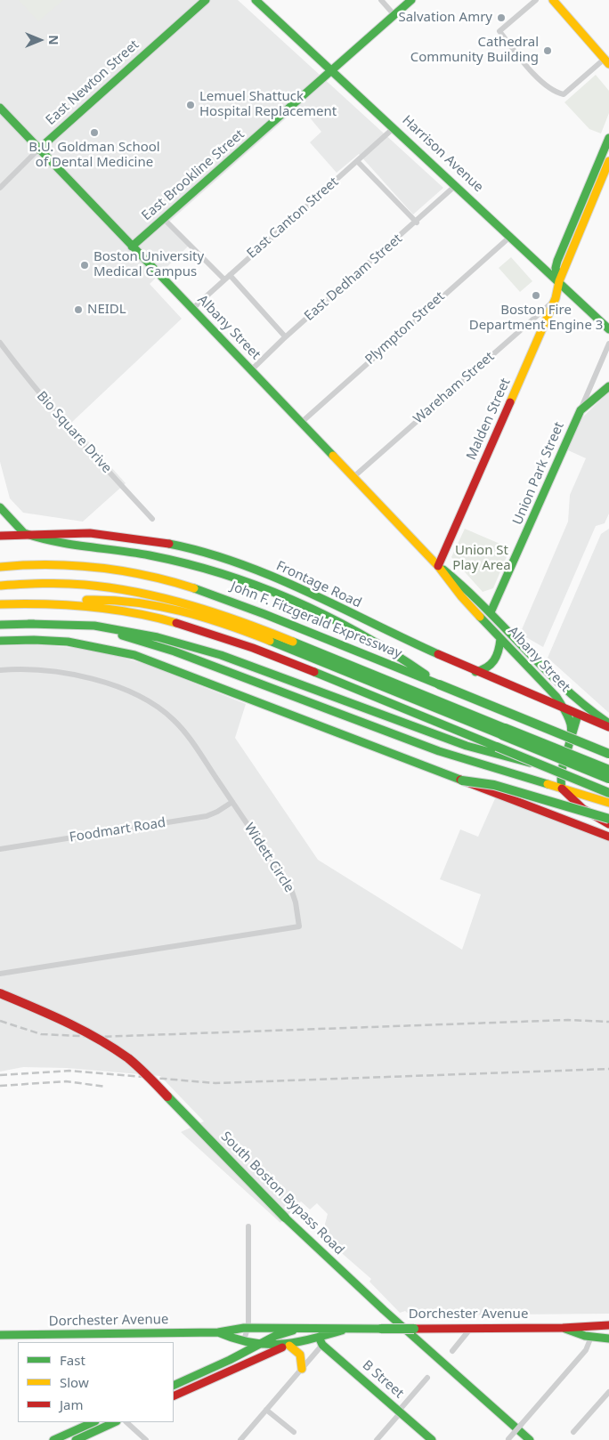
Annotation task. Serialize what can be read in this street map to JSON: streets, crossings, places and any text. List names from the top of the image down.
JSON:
{
  "streets": {
    "main road": [
      "East Newton Street",
      "Harrison Avenue",
      "East Brookline Street",
      "Albany Street",
      "Malden Street",
      "Union Park Street",
      "Frontage Road",
      "John F. Fitzgerald Expressway",
      "South Boston Bypass Road",
      "Dorchester Avenue",
      "B Street"
    ],
    "street": [
      "East Canton Street",
      "East Dedham Street",
      "Plympton Street",
      "Wareham Street",
      "Bio Square Drive",
      "Foodmart Road",
      "Widett Circle"
    ]
  },
  "crossings": [
    ["East Newton Street", "Albany Street"],
    ["Harrison Avenue", "East Brookline Street"],
    ["Harrison Avenue", "East Canton Street"],
    ["Harrison Avenue", "East Dedham Street"],
    ["Harrison Avenue", "Plympton Street"],
    ["Harrison Avenue", "Malden Street"],
    ["East Brookline Street", "Albany Street"],
    ["East Canton Street", "Albany Street"],
    ["East Dedham Street", "Albany Street"],
    ["Albany Street", "Plympton Street"],
    ["Albany Street", "Wareham Street"],
    ["Albany Street", "Malden Street"],
    ["Albany Street", "Union Park Street"],
    ["Albany Street", "Frontage Road"],
    ["Wareham Street", "Malden Street"],
    ["Foodmart Road", "Widett Circle"],
    ["Dorchester Avenue", "B Street"]
  ],
  "parks": ["Union St Play Area"],
  "places": [
    "Salvation Amry",
    "Cathedral Community Building",
    "Lemuel Shattuck Hospital Replacement",
    "B.U. Goldman School of Dental Medicine",
    "Boston University Medical Campus",
    "Boston Fire Department Engine 3",
    "NEIDL"
  ],
  "legend": ["Fast", "Slow", "Jam"],
  "north": "right"
}
